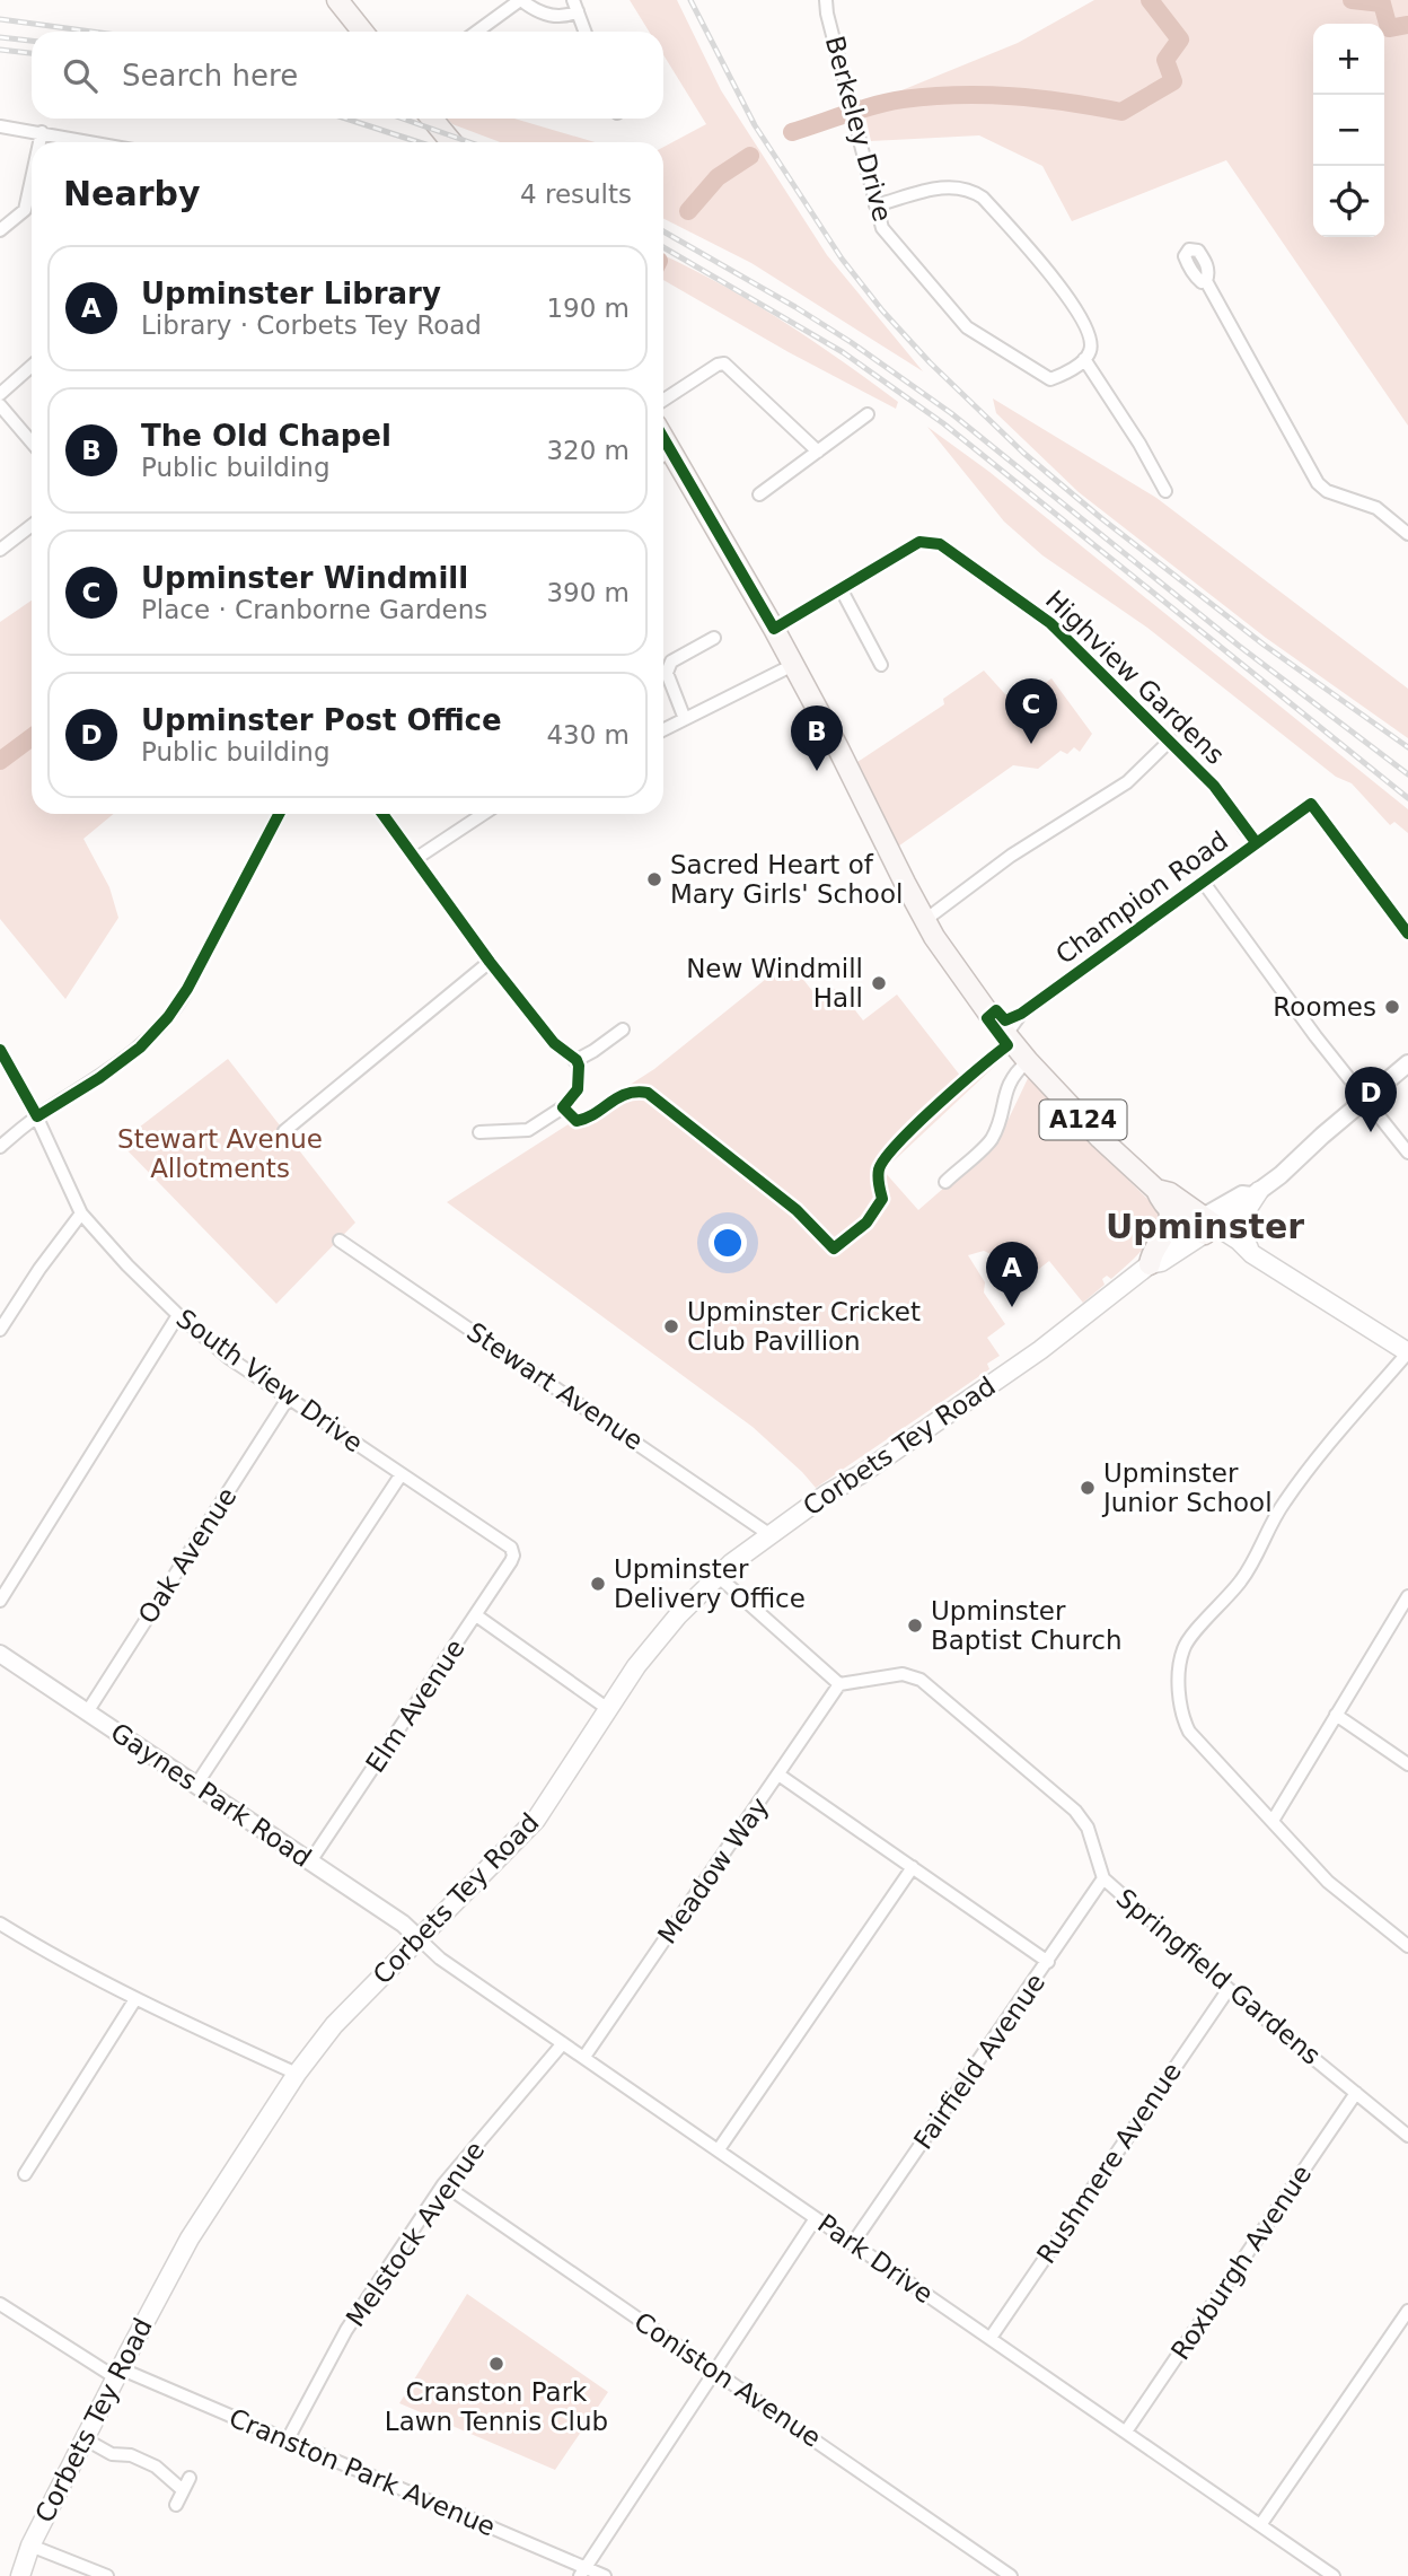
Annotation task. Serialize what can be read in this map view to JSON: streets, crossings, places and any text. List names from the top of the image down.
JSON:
{
  "streets": {
    "main road": ["A124", "Corbets Tey Road"],
    "street": [
      "Berkeley Drive",
      "Highview Gardens",
      "Champion Road",
      "South View Drive",
      "Stewart Avenue",
      "Oak Avenue",
      "Elm Avenue",
      "Gaynes Park Road",
      "Meadow Way",
      "Springfield Gardens",
      "Fairfield Avenue",
      "Rushmere Avenue",
      "Melstock Avenue",
      "Park Drive",
      "Roxburgh Avenue",
      "Coniston Avenue",
      "Cranston Park Avenue"
    ]
  },
  "crossings": [
    ["Highview Gardens", "A124"],
    ["Champion Road", "A124"],
    ["A124", "Corbets Tey Road"],
    ["South View Drive", "Oak Avenue"],
    ["South View Drive", "Elm Avenue"],
    ["Stewart Avenue", "Corbets Tey Road"],
    ["Corbets Tey Road", "Gaynes Park Road"],
    ["Corbets Tey Road", "Park Drive"],
    ["Corbets Tey Road", "Cranston Park Avenue"],
    ["Oak Avenue", "Gaynes Park Road"],
    ["Elm Avenue", "Gaynes Park Road"],
    ["Gaynes Park Road", "Park Drive"],
    ["Meadow Way", "Springfield Gardens"],
    ["Meadow Way", "Park Drive"],
    ["Springfield Gardens", "Fairfield Avenue"],
    ["Springfield Gardens", "Rushmere Avenue"],
    ["Springfield Gardens", "Roxburgh Avenue"],
    ["Fairfield Avenue", "Park Drive"],
    ["Rushmere Avenue", "Park Drive"],
    ["Melstock Avenue", "Park Drive"],
    ["Melstock Avenue", "Coniston Avenue"],
    ["Melstock Avenue", "Cranston Park Avenue"],
    ["Park Drive", "Roxburgh Avenue"]
  ],
  "districts": ["Upminster"],
  "parks": ["Stewart Avenue Allotments"],
  "places": [
    "Sacred Heart of Mary Girls' School",
    "New Windmill Hall",
    "Roomes",
    "Upminster Cricket Club Pavillion",
    "Upminster Junior School",
    "Upminster Delivery Office",
    "Upminster Baptist Church",
    "Cranston Park Lawn Tennis Club"
  ],
  "page": {
    "map_buttons": ["+", "−"],
    "search": "Search here",
    "heading": ["Nearby", "4 results"],
    "list": [
      {
        "mark": "A",
        "name": "Upminster Library",
        "note": "Library · Corbets Tey Road",
        "value": "190 m"
      },
      {
        "mark": "B",
        "name": "The Old Chapel",
        "note": "Public building",
        "value": "320 m"
      },
      {
        "mark": "C",
        "name": "Upminster Windmill",
        "note": "Place · Cranborne Gardens",
        "value": "390 m"
      },
      {
        "mark": "D",
        "name": "Upminster Post Office",
        "note": "Public building",
        "value": "430 m"
      }
    ],
    "pins": [
      "C",
      "B",
      "D",
      "A"
    ]
  }
}
